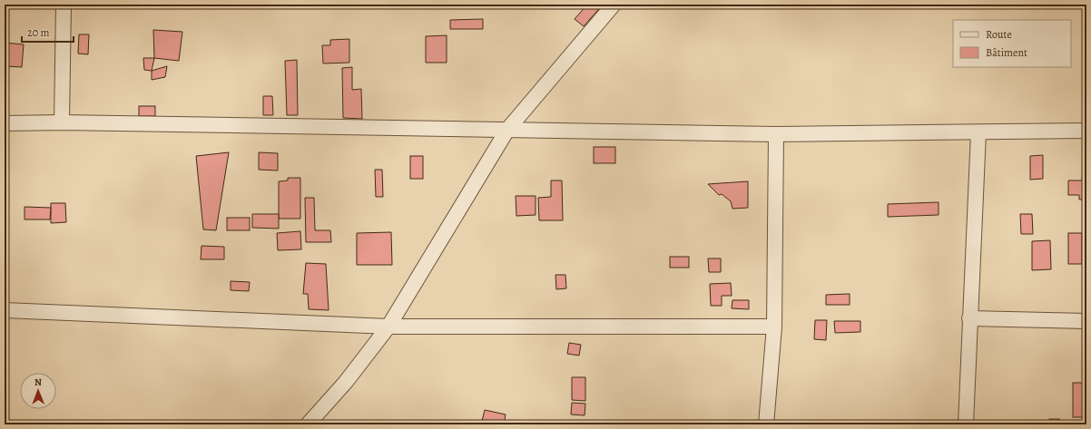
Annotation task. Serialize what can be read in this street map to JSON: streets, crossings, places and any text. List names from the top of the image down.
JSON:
{
  "legend": ["Route", "Bâtiment"],
  "scale_bar": "20 m",
  "north": "top"
}
